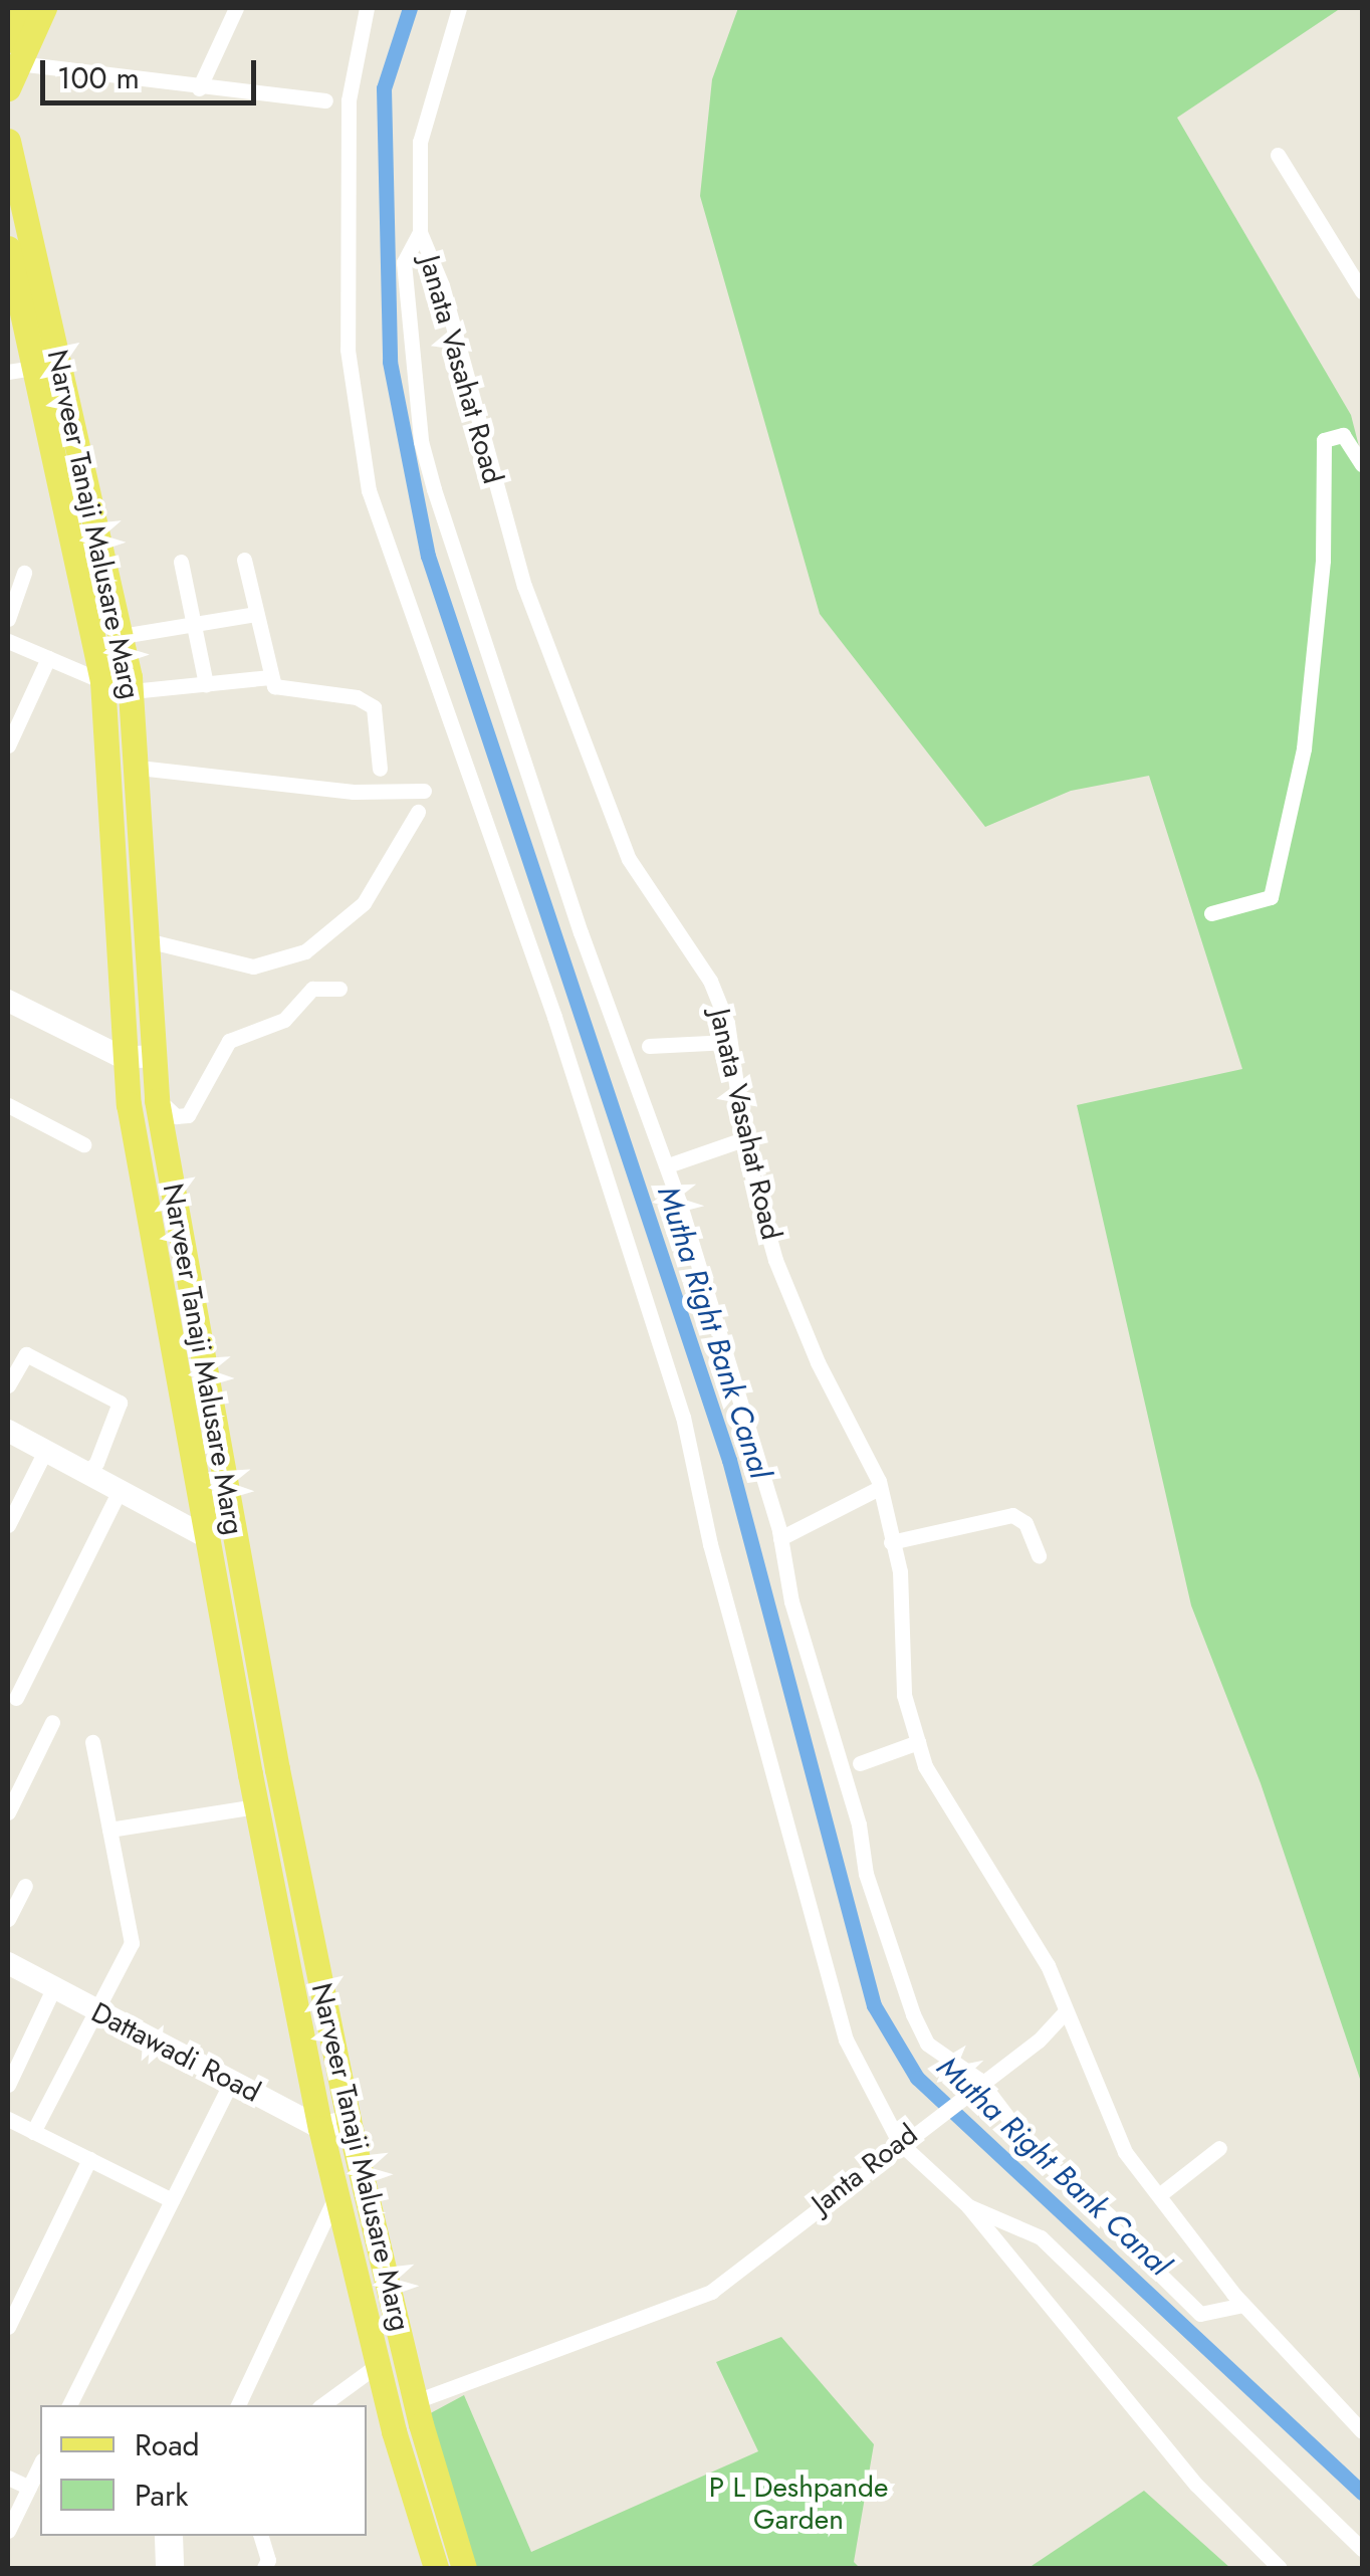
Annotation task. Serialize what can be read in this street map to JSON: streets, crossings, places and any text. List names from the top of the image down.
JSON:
{
  "streets": {
    "main road": ["Narveer Tanaji Malusare Marg"],
    "street": ["Janata Vasahat Road", "Dattawadi Road", "Janta Road"]
  },
  "crossings": [
    ["Narveer Tanaji Malusare Marg", "Dattawadi Road"],
    ["Narveer Tanaji Malusare Marg", "Janta Road"]
  ],
  "water": ["Mutha Right Bank Canal"],
  "parks": ["P L Deshpande Garden"],
  "legend": ["Road", "Park"],
  "scale_bar": "100 m"
}
